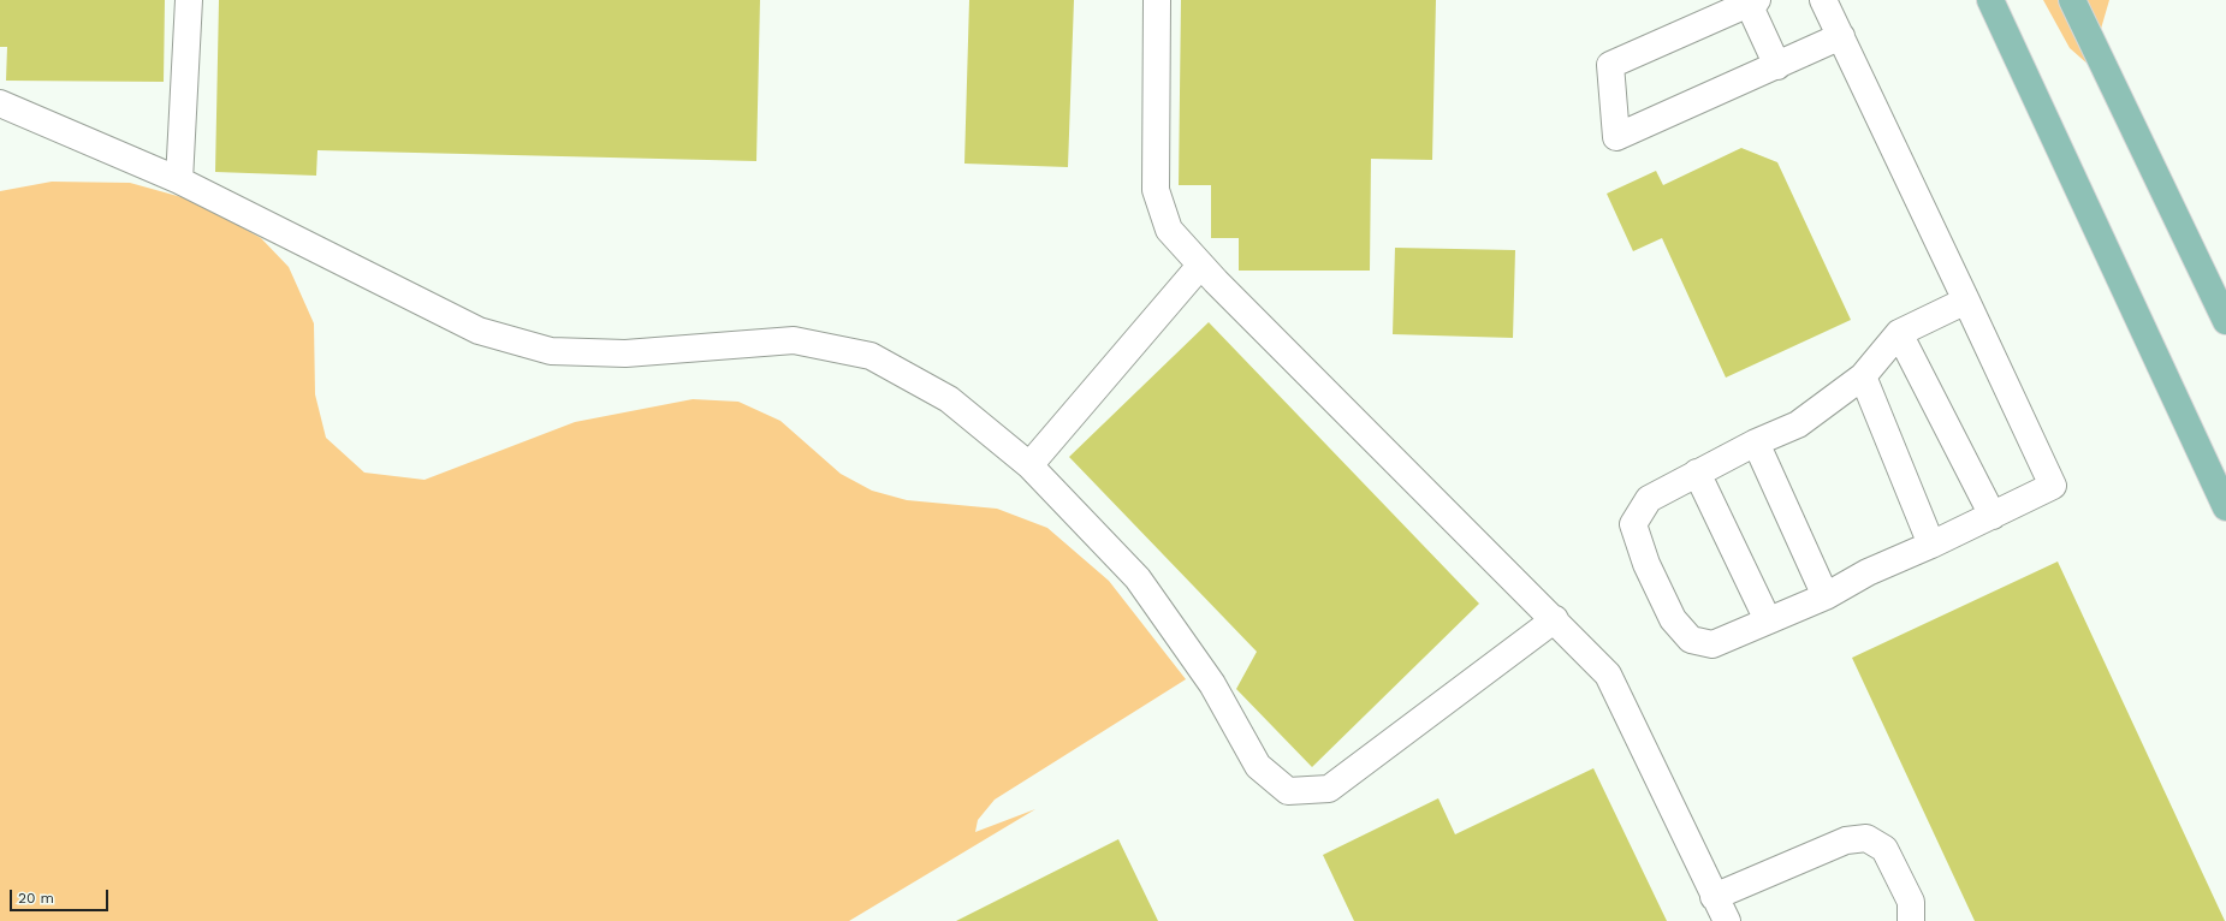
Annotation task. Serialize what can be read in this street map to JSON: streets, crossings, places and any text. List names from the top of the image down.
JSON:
{
  "scale_bar": "20 m"
}
